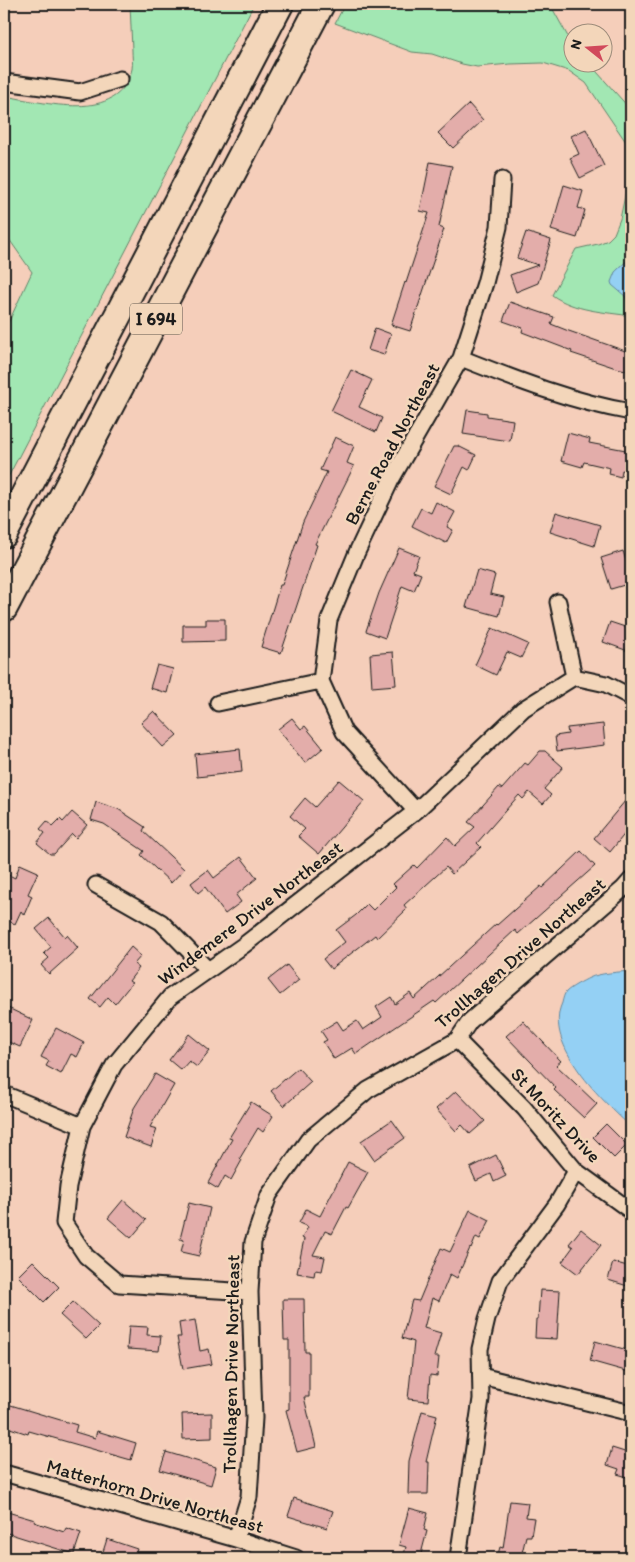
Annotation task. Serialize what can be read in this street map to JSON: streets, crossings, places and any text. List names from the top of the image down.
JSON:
{
  "streets": {
    "highway": ["I 694"],
    "street": [
      "Berne Road Northeast",
      "Windemere Drive Northeast",
      "Trollhagen Drive Northeast",
      "St Moritz Drive",
      "Matterhorn Drive Northeast"
    ]
  },
  "crossings": [
    ["Windemere Drive Northeast", "Trollhagen Drive Northeast"],
    ["Trollhagen Drive Northeast", "St Moritz Drive"],
    ["Trollhagen Drive Northeast", "Matterhorn Drive Northeast"]
  ],
  "north": "left"
}
